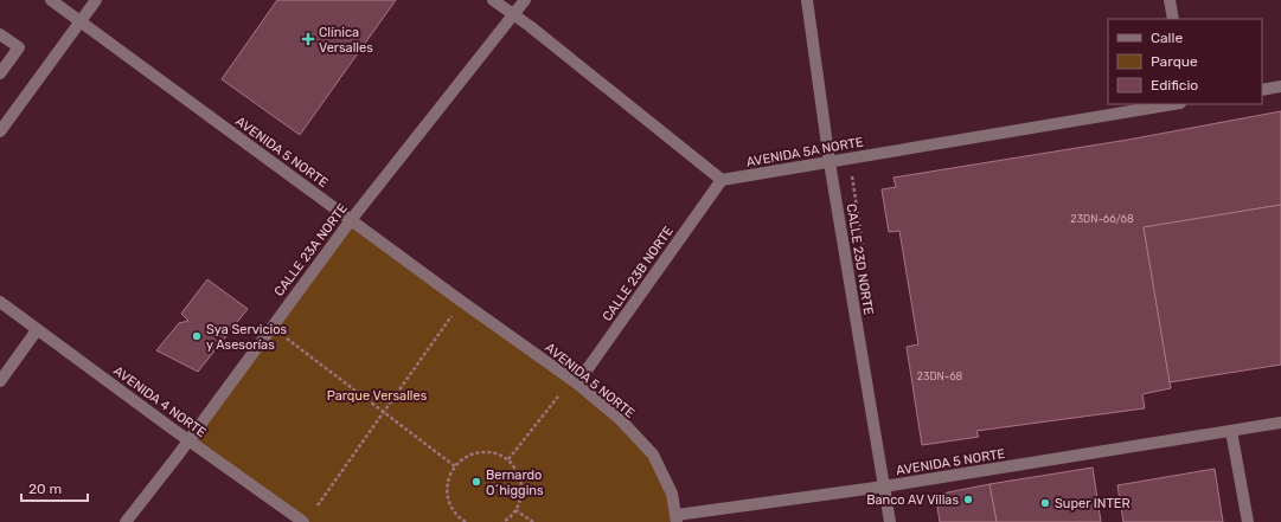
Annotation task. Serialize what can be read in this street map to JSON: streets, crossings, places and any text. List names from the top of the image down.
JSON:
{
  "streets": {
    "street": [
      "AVENIDA 5 NORTE",
      "AVENIDA 5A NORTE",
      "CALLE 23A NORTE",
      "CALLE 23D NORTE",
      "CALLE 23B NORTE",
      "AVENIDA 4 NORTE"
    ]
  },
  "crossings": [
    ["AVENIDA 5 NORTE", "CALLE 23A NORTE"],
    ["AVENIDA 5 NORTE", "CALLE 23D NORTE"],
    ["AVENIDA 5 NORTE", "CALLE 23B NORTE"],
    ["AVENIDA 5A NORTE", "CALLE 23D NORTE"],
    ["AVENIDA 5A NORTE", "CALLE 23B NORTE"],
    ["CALLE 23A NORTE", "AVENIDA 4 NORTE"]
  ],
  "parks": ["Parque Versalles"],
  "places": {
    "health": ["Clínica Versalles"],
    "other": [
      "Sya Servicios y Asesorías",
      "Bernardo O´higgins",
      "Banco AV Villas",
      "Super INTER"
    ]
  },
  "house_numbers": ["23DN-66/68", "23DN-68"],
  "legend": ["Calle", "Parque", "Edificio"],
  "scale_bar": "20 m"
}
